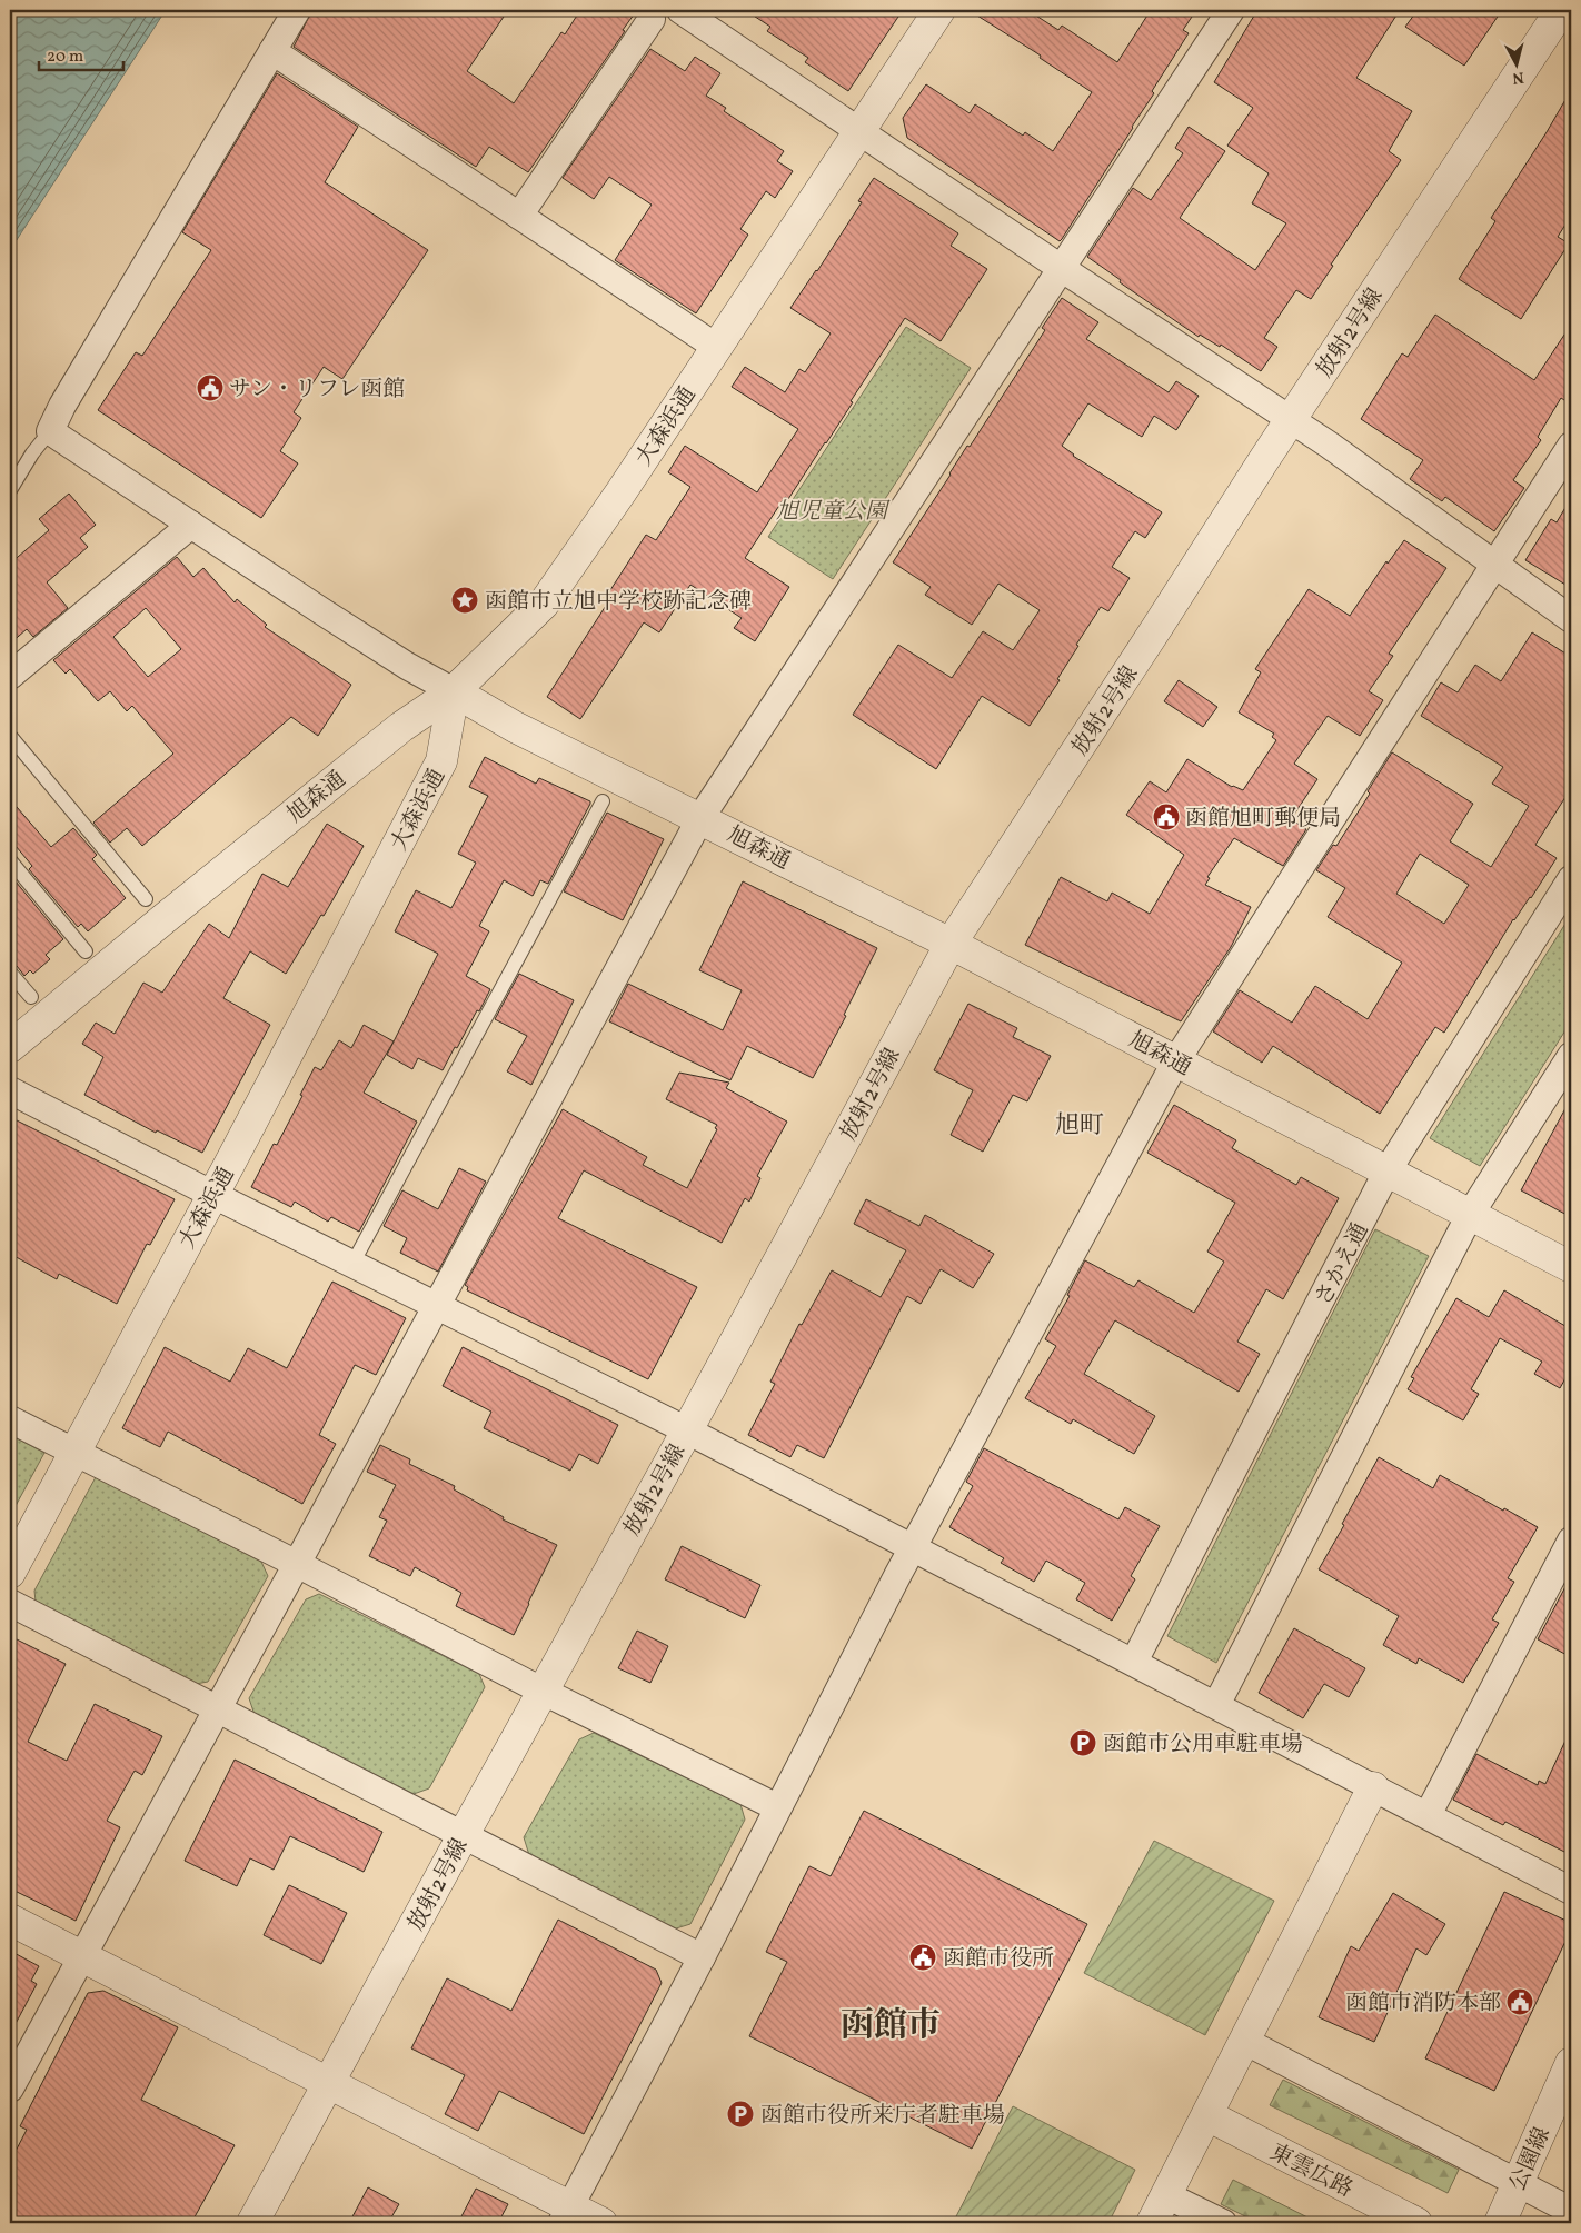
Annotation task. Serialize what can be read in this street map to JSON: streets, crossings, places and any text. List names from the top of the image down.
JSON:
{
  "streets": {
    "street": [
      "放射2号線",
      "大森浜通",
      "旭森通",
      "さかえ通",
      "公園線",
      "東雲広路"
    ]
  },
  "crossings": [
    ["放射2号線", "旭森通"],
    ["大森浜通", "旭森通"],
    ["旭森通", "さかえ通"]
  ],
  "districts": ["旭町", "函館市"],
  "parks": ["旭児童公園"],
  "places": {
    "public building": [
      "サン・リフレ函館",
      "函館旭町郵便局",
      "函館市役所",
      "函館市消防本部"
    ],
    "place": ["函館市立旭中学校跡記念碑"],
    "parking": ["函館市公用車駐車場", "函館市役所来庁者駐車場"]
  },
  "scale_bar": "20 m",
  "north": "bottom"
}
